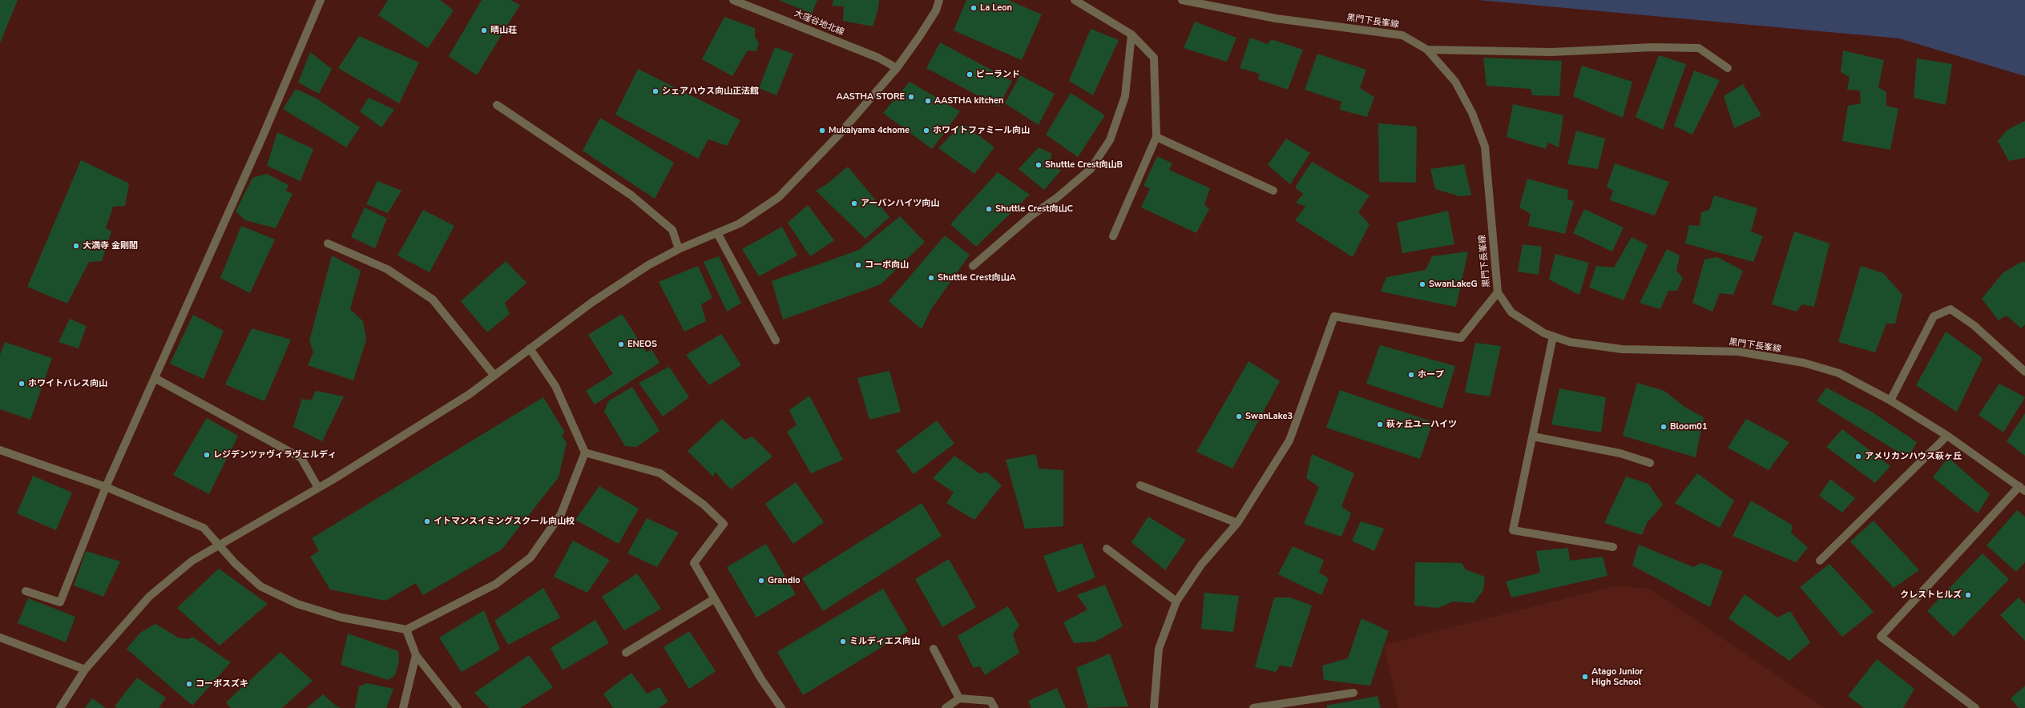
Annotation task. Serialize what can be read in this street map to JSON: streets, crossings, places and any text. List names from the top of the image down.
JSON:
{
  "streets": {
    "street": ["黒門下長峯線", "大窪谷地北線"]
  },
  "places": [
    "La Leon",
    "晴山荘",
    "ピーランド",
    "シェアハウス向山正法館",
    "AASTHA STORE",
    "AASTHA kitchen",
    "Mukaiyama 4chome",
    "ホワイトファミール向山",
    "Shuttle Crest向山B",
    "アーバンハイツ向山",
    "Shuttle Crest向山C",
    "大満寺 金剛閣",
    "コーポ向山",
    "Shuttle Crest向山A",
    "SwanLakeG",
    "ENEOS",
    "ホープ",
    "ホワイトバレス向山",
    "SwanLake3",
    "萩ヶ丘ユーハイツ",
    "Bloom01",
    "レジデンツァヴィラヴェルディ",
    "アメリカンハウス萩ヶ丘",
    "イトマンスイミングスクール向山校",
    "Grandio",
    "クレストヒルズ",
    "ミルディエス向山",
    "Atago Junior High School",
    "コーポスズキ"
  ]
}
